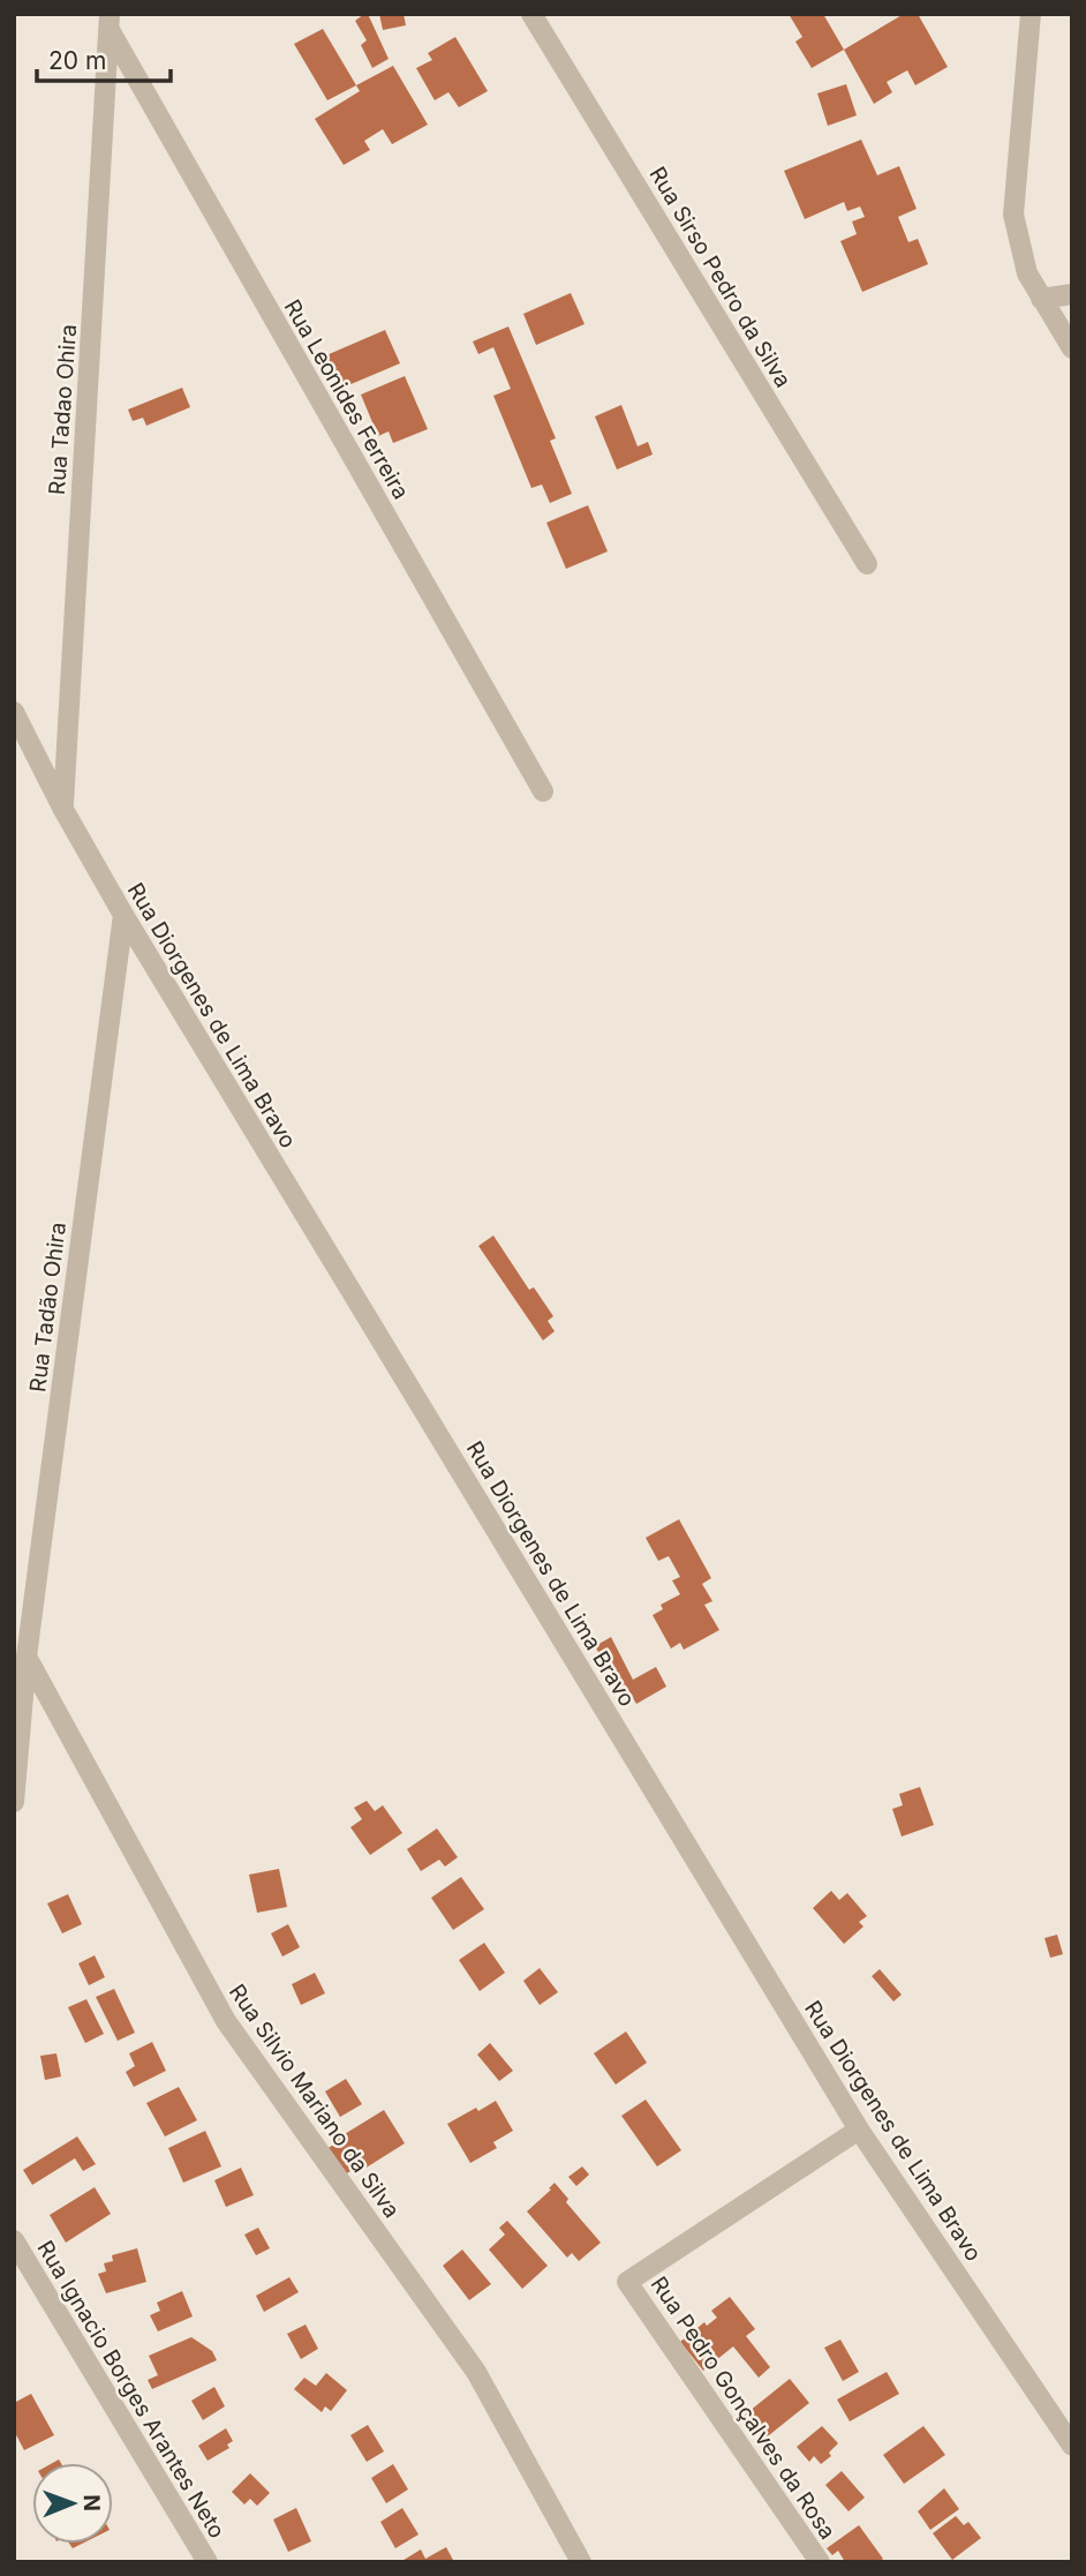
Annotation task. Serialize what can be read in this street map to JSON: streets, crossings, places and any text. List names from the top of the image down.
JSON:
{
  "streets": {
    "street": [
      "Rua Sirso Pedro da Silva",
      "Rua Leonides Ferreira",
      "Rua Tadao Ohira",
      "Rua Diorgenes de Lima Bravo",
      "Rua Tadão Ohira",
      "Rua Silvio Mariano da Silva",
      "Rua Ignacio Borges Arantes Neto",
      "Rua Pedro Gonçalves da Rosa"
    ]
  },
  "crossings": [
    ["Rua Leonides Ferreira", "Rua Tadao Ohira"],
    ["Rua Tadao Ohira", "Rua Diorgenes de Lima Bravo"],
    ["Rua Diorgenes de Lima Bravo", "Rua Tadão Ohira"],
    ["Rua Diorgenes de Lima Bravo", "Rua Pedro Gonçalves da Rosa"],
    ["Rua Tadão Ohira", "Rua Silvio Mariano da Silva"]
  ],
  "scale_bar": "20 m",
  "north": "right"
}
